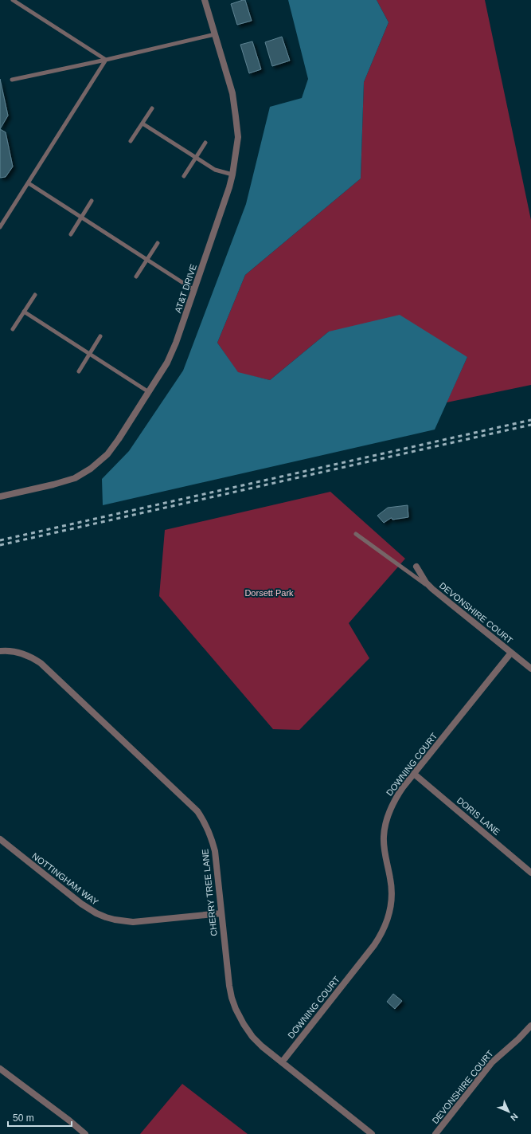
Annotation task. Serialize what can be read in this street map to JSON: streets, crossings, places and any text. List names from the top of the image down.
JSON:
{
  "streets": {
    "street": [
      "AT&T DRIVE",
      "DEVONSHIRE COURT",
      "DOWNING COURT",
      "DORIS LANE",
      "NOTTINGHAM WAY",
      "CHERRY TREE LANE"
    ]
  },
  "crossings": [
    ["DEVONSHIRE COURT", "DOWNING COURT"],
    ["DOWNING COURT", "DORIS LANE"],
    ["DOWNING COURT", "CHERRY TREE LANE"],
    ["NOTTINGHAM WAY", "CHERRY TREE LANE"]
  ],
  "parks": ["Dorsett Park"],
  "scale_bar": "50 m",
  "north": "bottom right"
}
